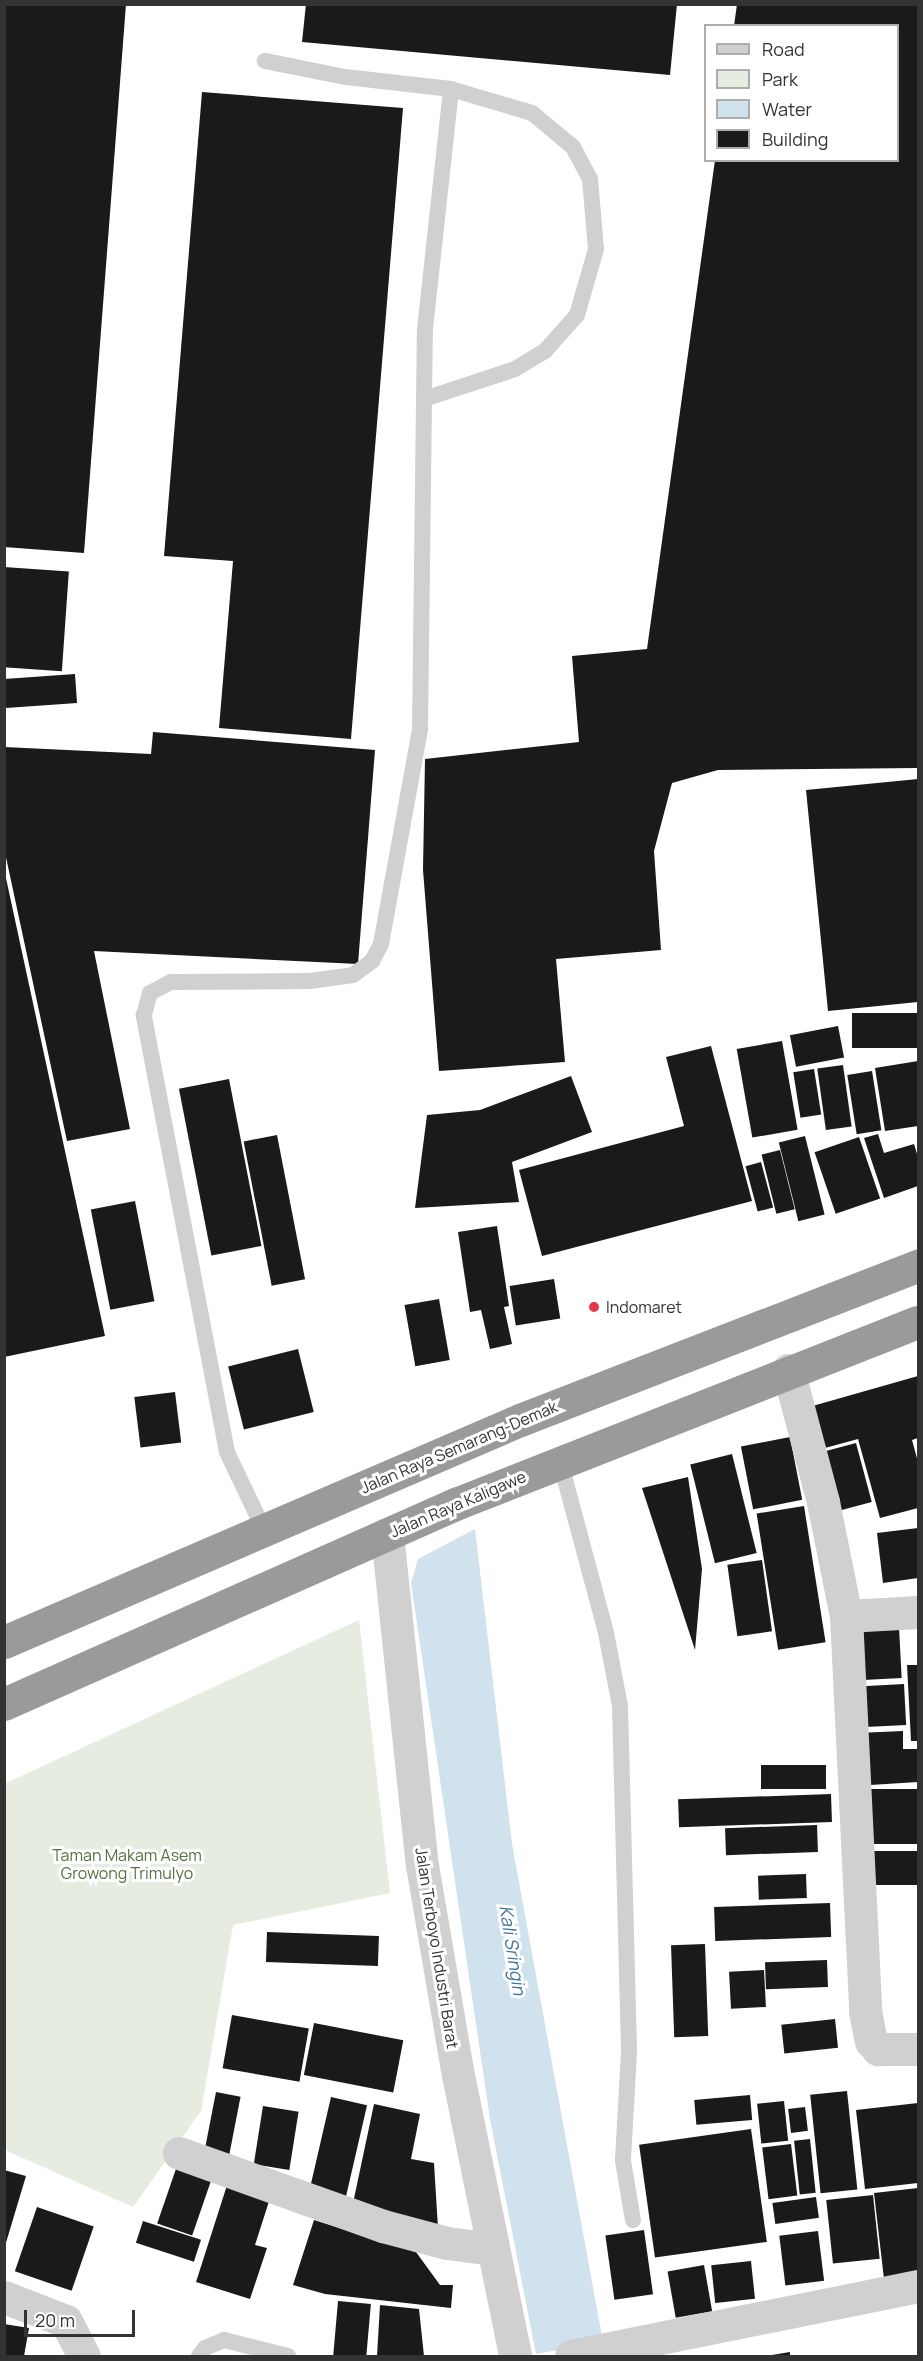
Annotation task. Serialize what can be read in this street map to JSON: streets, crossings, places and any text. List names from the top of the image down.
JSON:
{
  "streets": {
    "highway": ["Jalan Raya Semarang-Demak", "Jalan Raya Kaligawe"],
    "street": ["Jalan Terboyo Industri Barat"]
  },
  "crossings": [
    ["Jalan Raya Kaligawe", "Jalan Terboyo Industri Barat"]
  ],
  "water": ["Kali Sringin"],
  "parks": ["Taman Makam Asem Growong Trimulyo"],
  "places": ["Indomaret"],
  "legend": [
    "Road",
    "Park",
    "Water",
    "Building"
  ],
  "scale_bar": "20 m"
}
